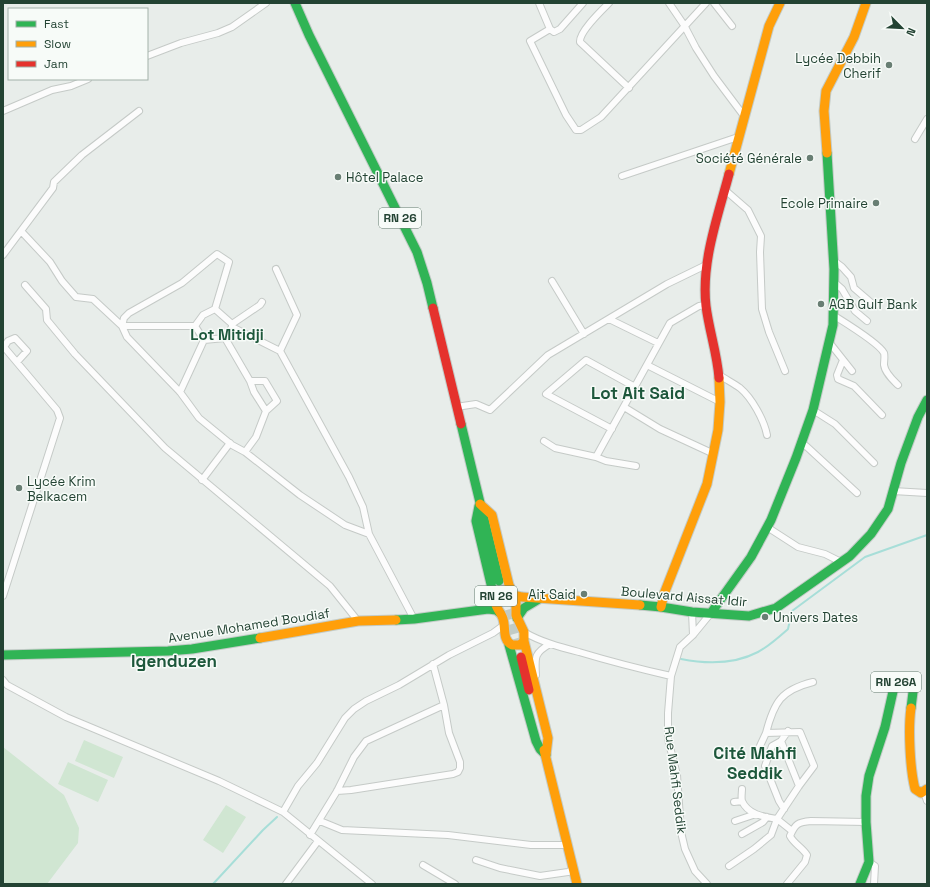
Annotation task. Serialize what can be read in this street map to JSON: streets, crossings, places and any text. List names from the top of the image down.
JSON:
{
  "streets": {
    "street": [
      "RN 26",
      "Boulevard Aissat Idir",
      "Avenue Mohamed Boudiaf",
      "RN 26A",
      "Rue Mahfi Seddik"
    ]
  },
  "crossings": [
    ["RN 26", "Boulevard Aissat Idir"],
    ["Boulevard Aissat Idir", "Rue Mahfi Seddik"]
  ],
  "districts": [
    "Lot Mitidji",
    "Lot Ait Said",
    "Igenduzen",
    "Cité Mahfi Seddik"
  ],
  "places": [
    "Lycée Debbih Cherif",
    "Société Générale",
    "Hôtel Palace",
    "Ecole Primaire",
    "AGB Gulf Bank",
    "Lycée Krim Belkacem",
    "Ait Said",
    "Univers Dates"
  ],
  "legend": ["Fast", "Slow", "Jam"],
  "north": "bottom right"
}
